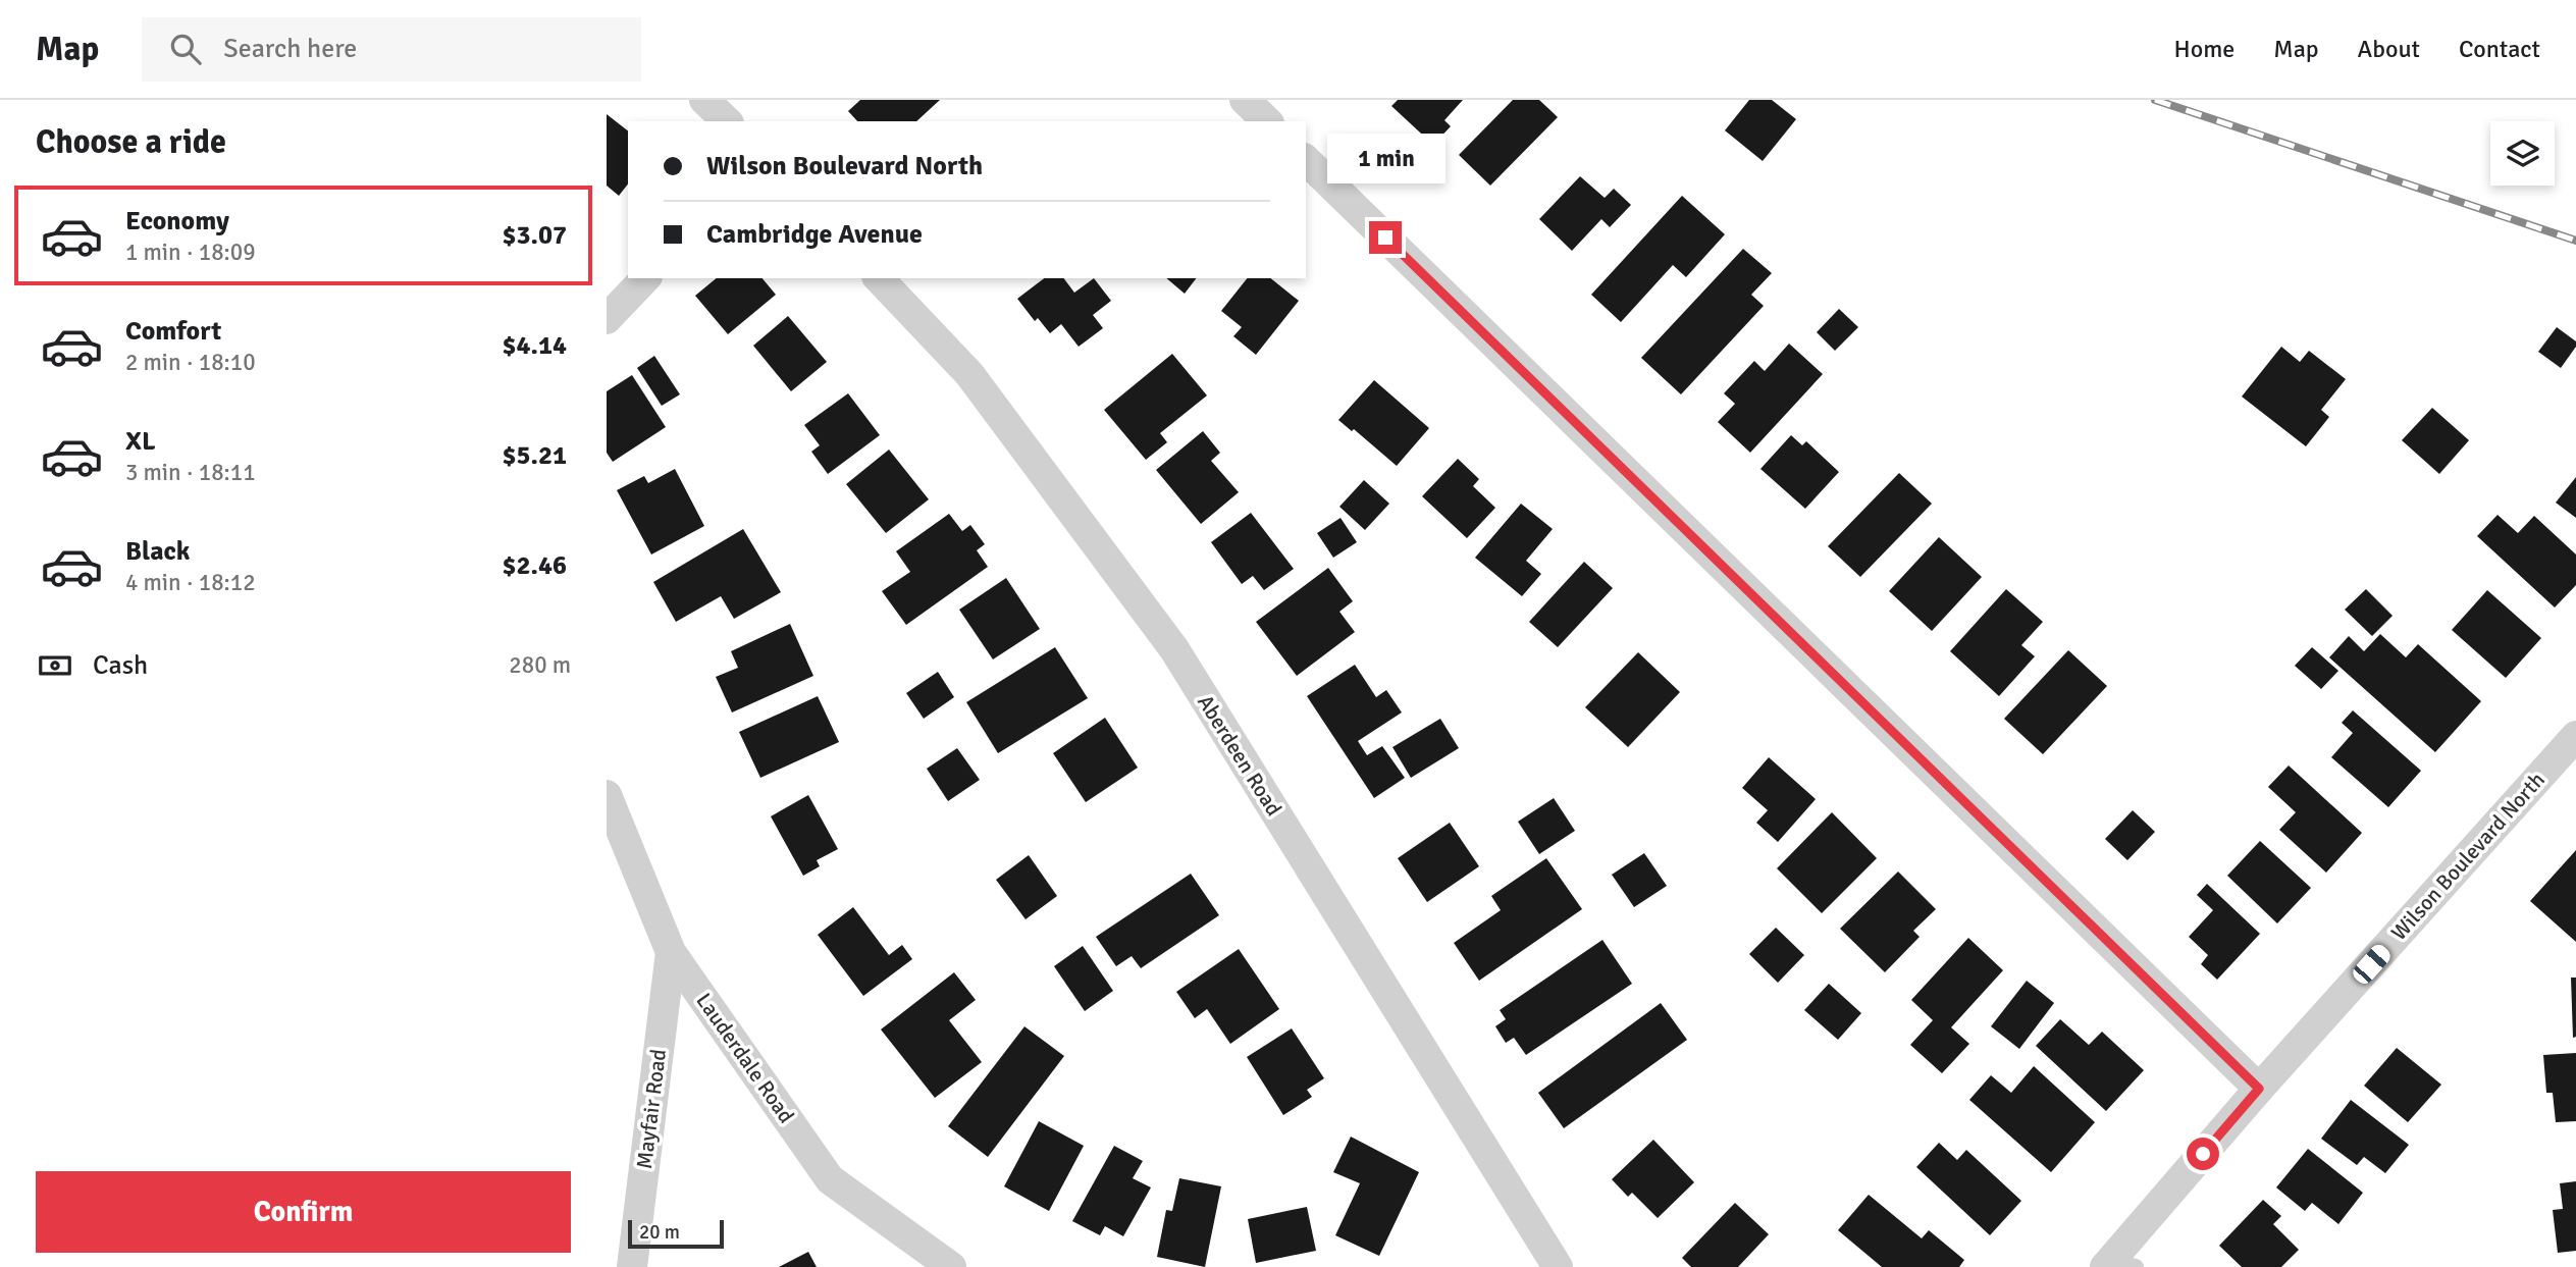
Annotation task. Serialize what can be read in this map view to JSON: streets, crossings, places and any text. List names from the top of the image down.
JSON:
{
  "streets": {
    "street": [
      "Aberdeen Road",
      "Wilson Boulevard North",
      "Lauderdale Road",
      "Mayfair Road"
    ]
  },
  "crossings": [
    ["Lauderdale Road", "Mayfair Road"]
  ],
  "scale_bar": "20 m",
  "page": {
    "header": "Map",
    "search": "Search here",
    "nav": [
      "Home",
      "Map",
      "About",
      "Contact"
    ],
    "heading": "Choose a ride",
    "banner": ["Wilson Boulevard North", "Cambridge Avenue"],
    "bubble": "1 min",
    "list": [
      {
        "name": "Economy",
        "note": "1 min · 18:09",
        "value": "$3.07"
      },
      {
        "name": "Comfort",
        "note": "2 min · 18:10",
        "value": "$4.14"
      },
      {
        "name": "XL",
        "note": "3 min · 18:11",
        "value": "$5.21"
      },
      {
        "name": "Black",
        "note": "4 min · 18:12",
        "value": "$2.46"
      }
    ],
    "pay": ["Cash", "280 m"],
    "buttons": "Confirm",
    "scale": "20 m"
  }
}
